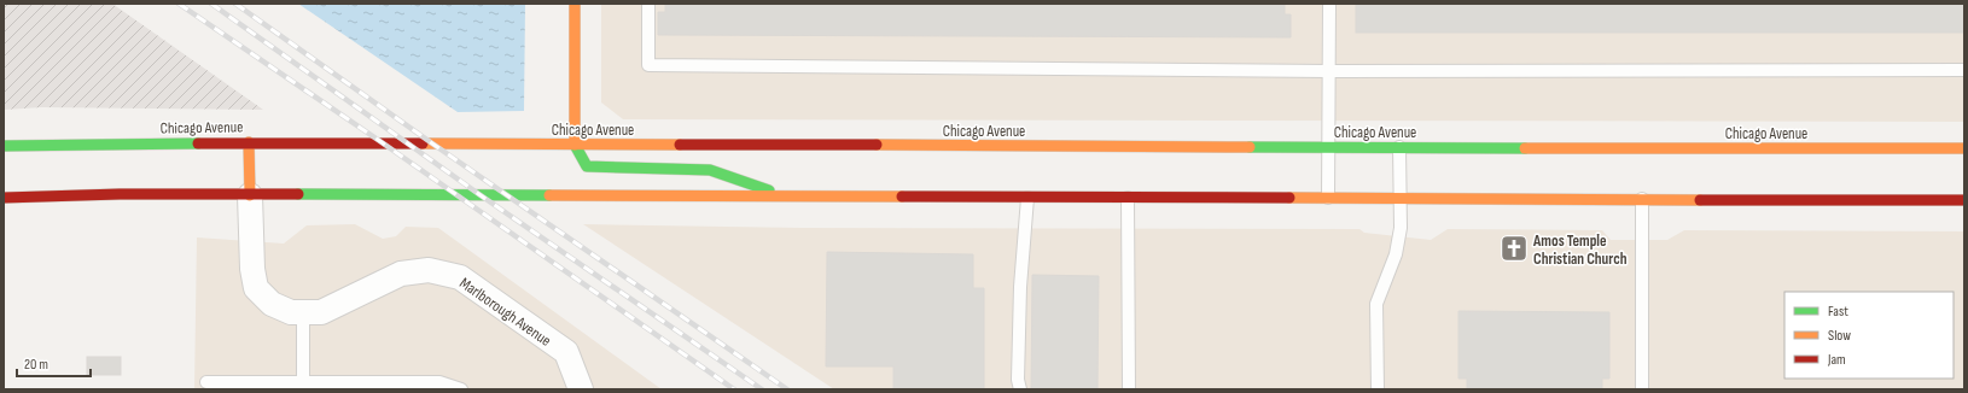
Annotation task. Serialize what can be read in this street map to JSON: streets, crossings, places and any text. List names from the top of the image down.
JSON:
{
  "streets": {
    "main road": ["Chicago Avenue"],
    "street": ["Marlborough Avenue"]
  },
  "places": {
    "church": ["Amos Temple Christian Church"]
  },
  "legend": ["Fast", "Slow", "Jam"],
  "scale_bar": "20 m"
}
